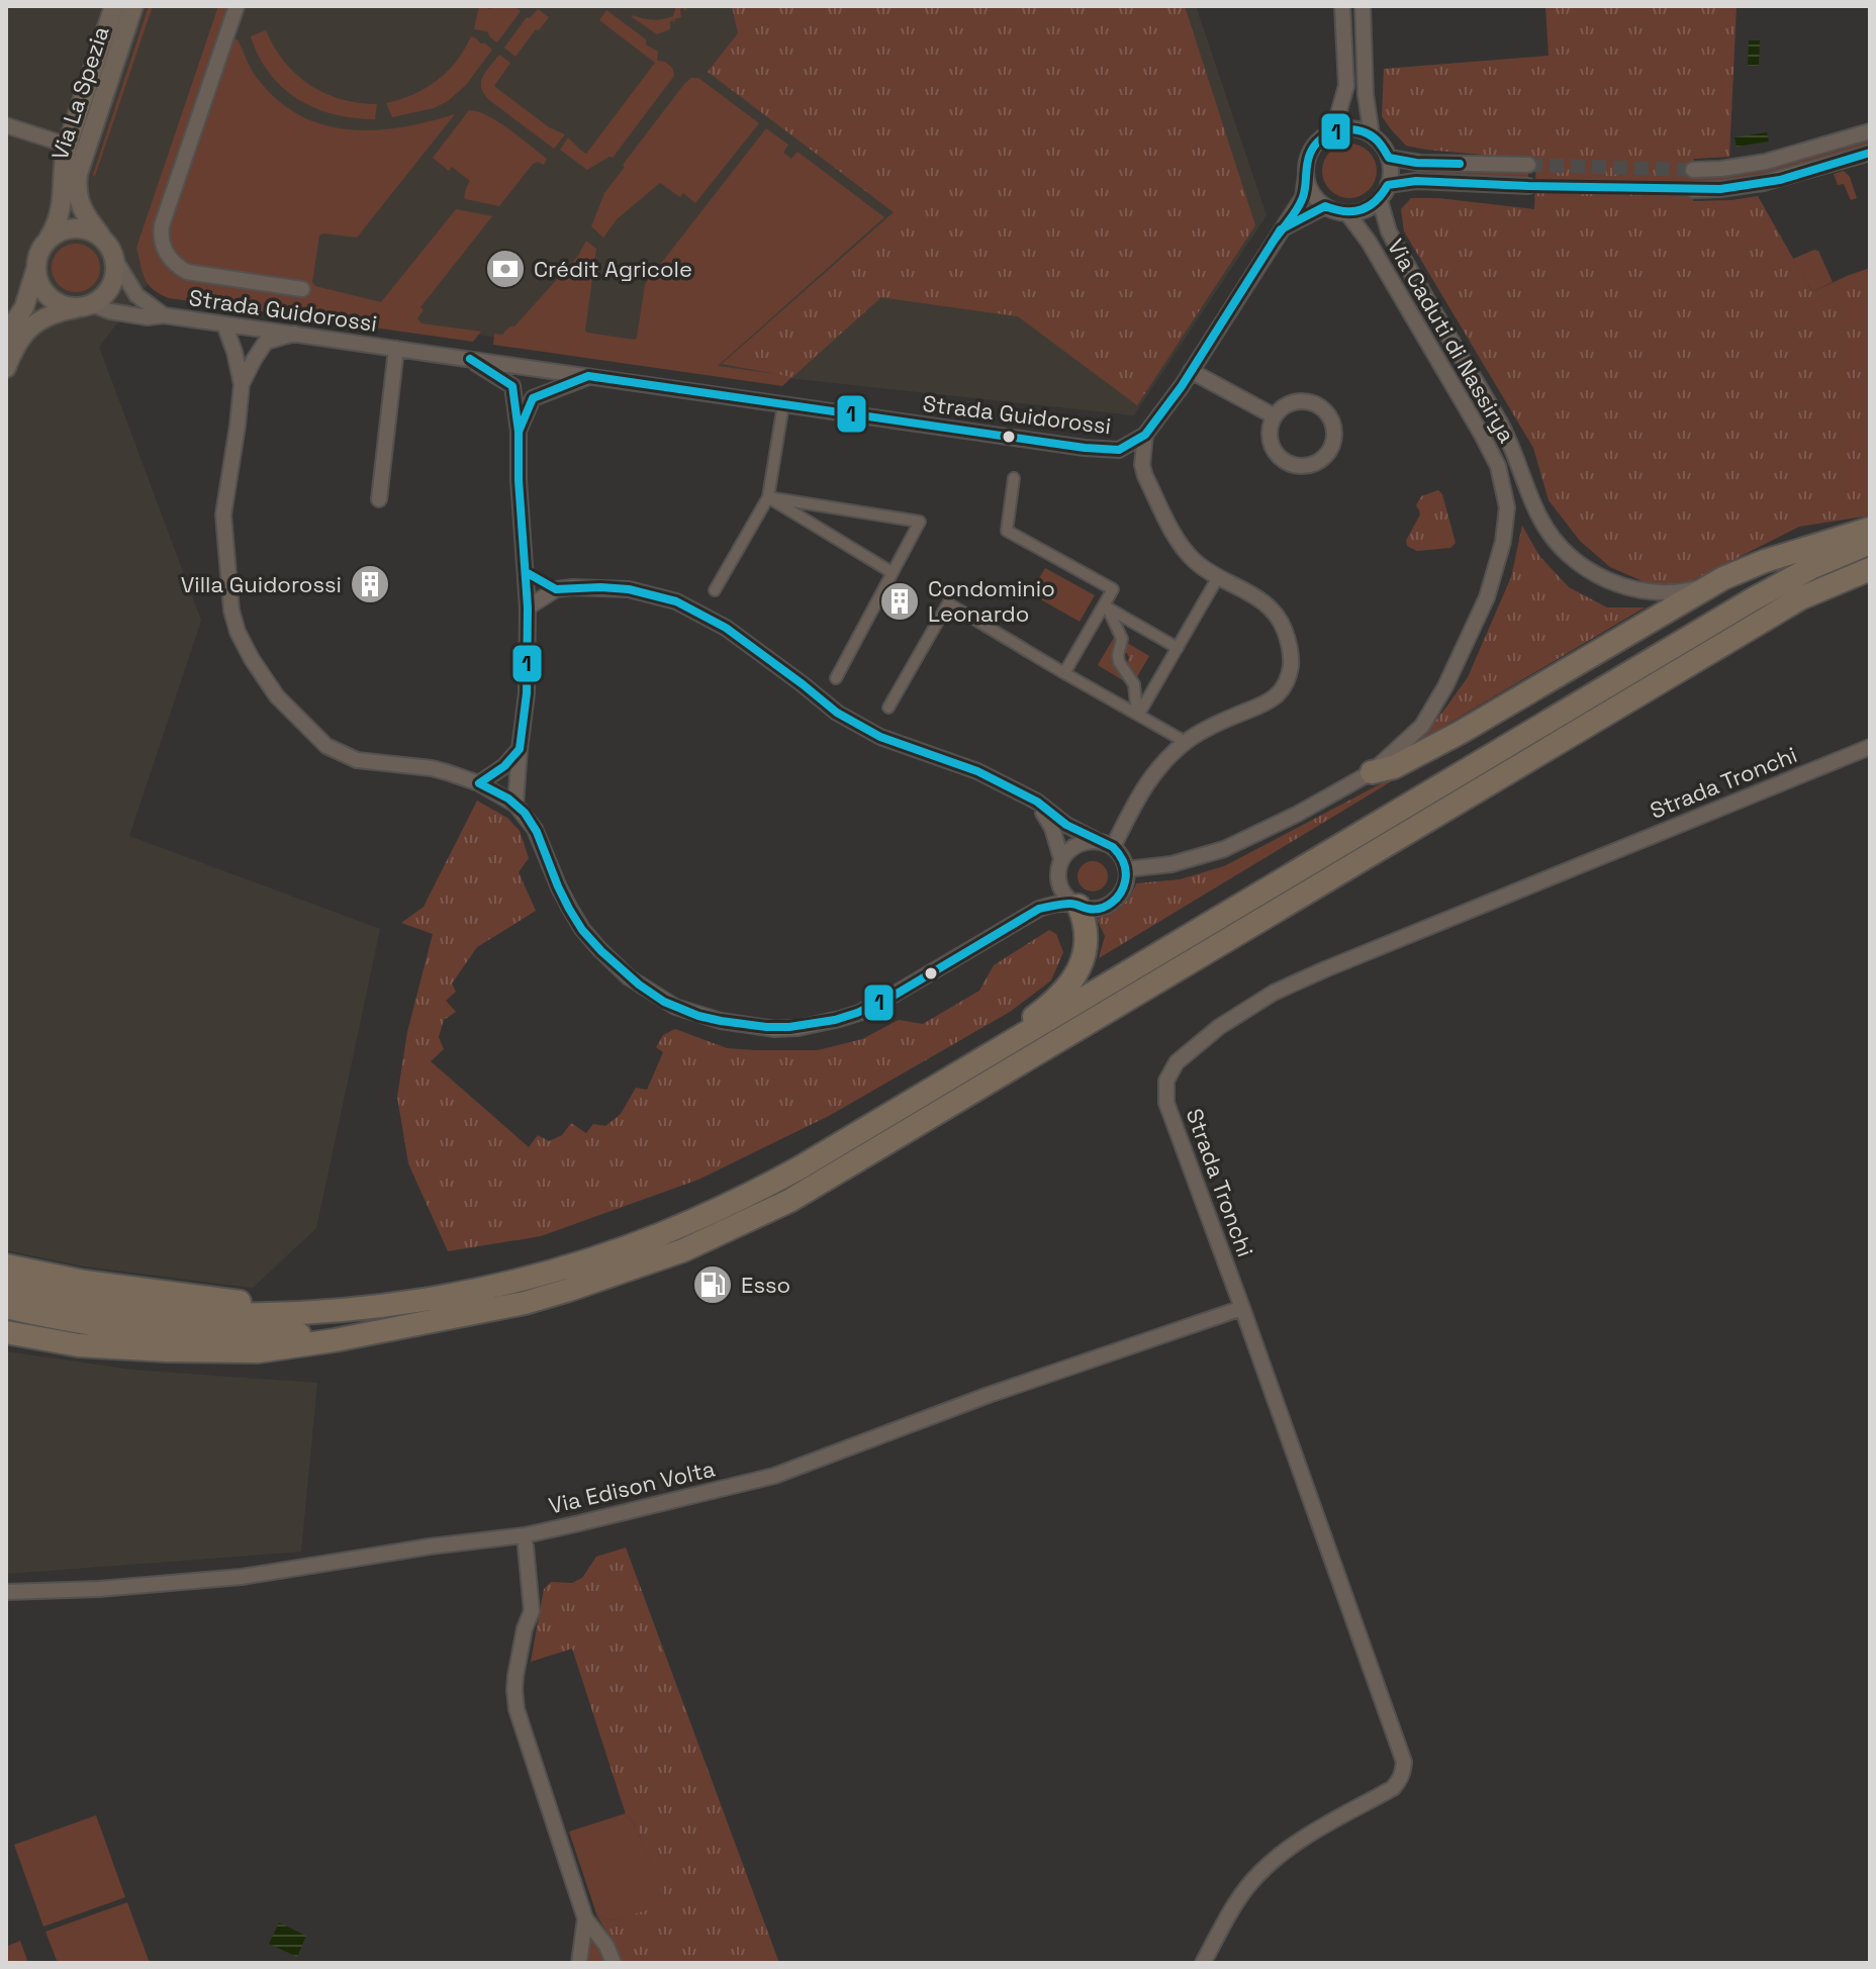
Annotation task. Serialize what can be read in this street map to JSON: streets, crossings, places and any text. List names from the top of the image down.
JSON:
{
  "streets": {
    "main road": ["Via La Spezia"],
    "street": [
      "Strada Guidorossi",
      "Via Caduti di Nassirya",
      "Strada Tronchi",
      "Via Edison Volta"
    ]
  },
  "crossings": [
    ["Via La Spezia", "Strada Guidorossi"],
    ["Strada Tronchi", "Via Edison Volta"]
  ],
  "places": {
    "bank": ["Crédit Agricole"],
    "building": ["Villa Guidorossi", "Condominio Leonardo"],
    "fuel station": ["Esso"]
  },
  "lines": ["transit line 1"]
}
